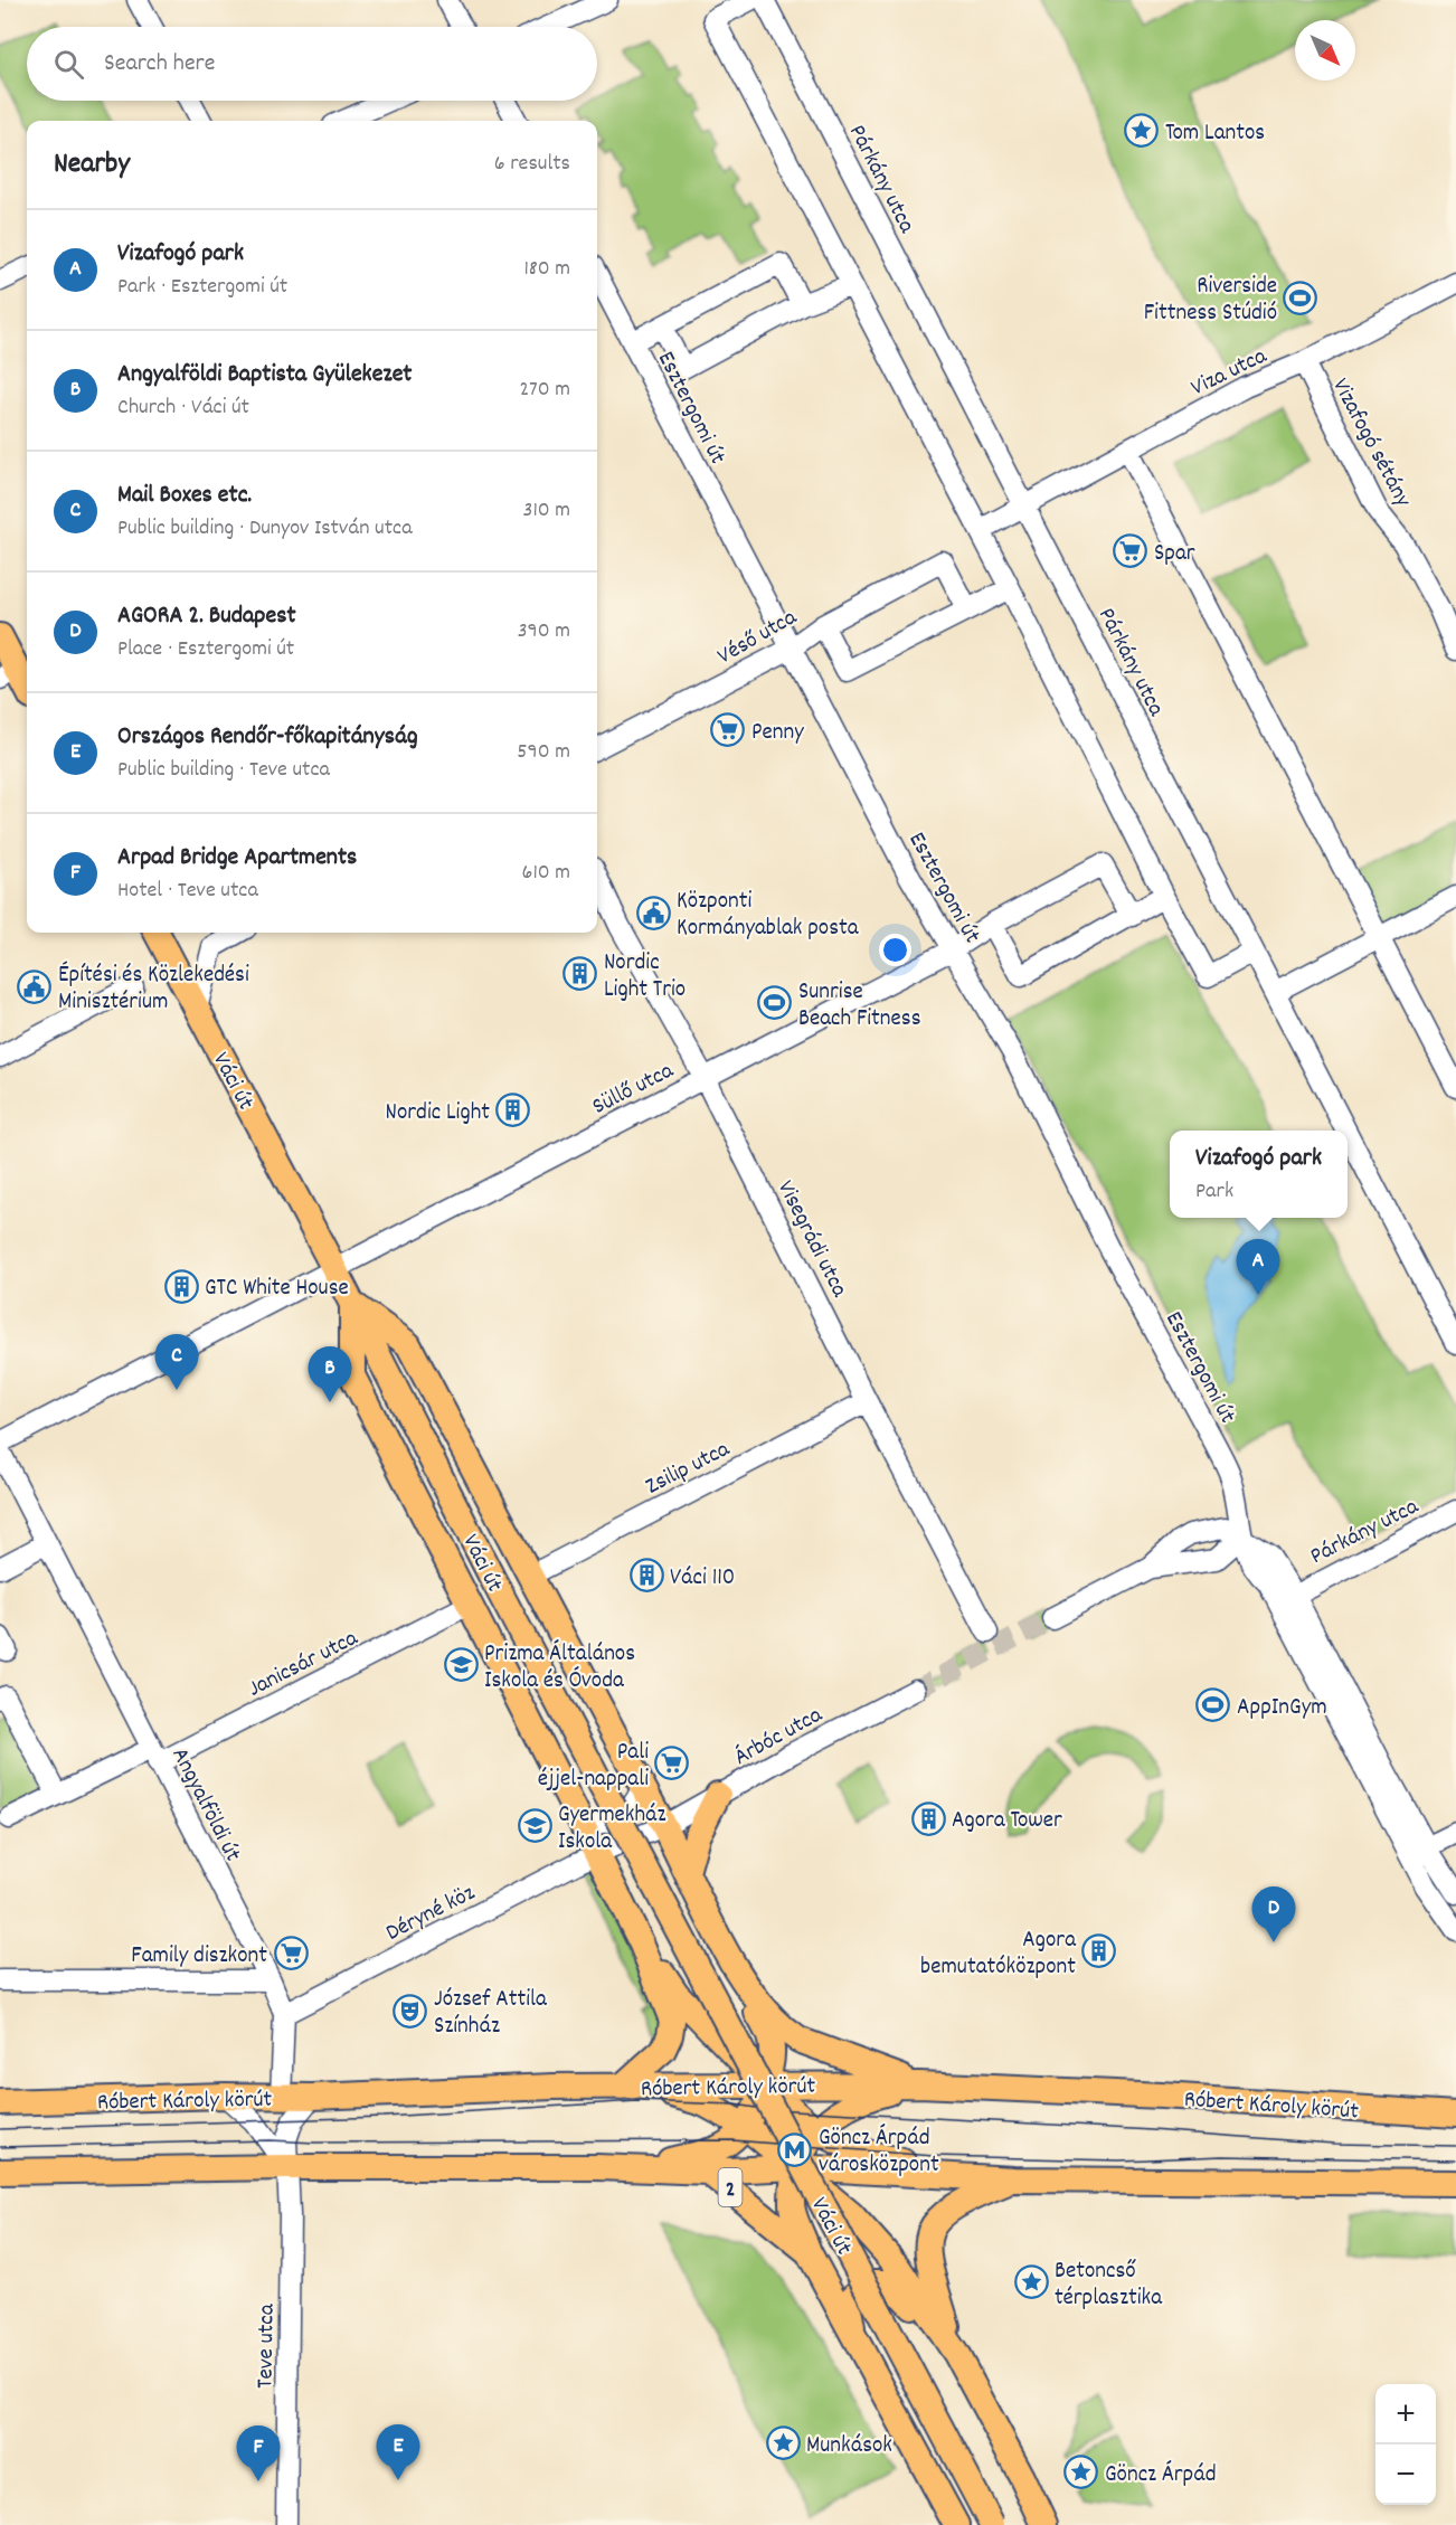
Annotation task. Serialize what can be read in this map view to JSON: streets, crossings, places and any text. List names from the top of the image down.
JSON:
{
  "streets": {
    "main road": ["Váci út", "Róbert Károly körút", "2"],
    "street": [
      "Párkány utca",
      "Viza utca",
      "Esztergomi út",
      "Vizafogó sétány",
      "Véső utca",
      "Süllő utca",
      "Visegrádi utca",
      "Zsilip utca",
      "Janicsár utca",
      "Árbóc utca",
      "Angyalföldi út",
      "Déryné köz",
      "Teve utca"
    ]
  },
  "crossings": [
    ["Párkány utca", "Viza utca"],
    ["Viza utca", "Vizafogó sétány"],
    ["Esztergomi út", "Véső utca"],
    ["Esztergomi út", "Süllő utca"],
    ["Váci út", "Süllő utca"],
    ["Váci út", "Zsilip utca"],
    ["Váci út", "Janicsár utca"],
    ["Váci út", "Árbóc utca"],
    ["Váci út", "Déryné köz"],
    ["Váci út", "Róbert Károly körút"],
    ["Süllő utca", "Visegrádi utca"],
    ["Visegrádi utca", "Zsilip utca"],
    ["Janicsár utca", "Angyalföldi út"],
    ["Árbóc utca", "Déryné köz"],
    ["Angyalföldi út", "Déryné köz"],
    ["Angyalföldi út", "Róbert Károly körút"],
    ["Róbert Károly körút", "Teve utca"]
  ],
  "places": {
    "place": [
      "Tom Lantos",
      "Betoncső térplasztika",
      "Munkások",
      "Göncz Árpád"
    ],
    "sports": ["Riverside Fittness Stúdió", "Sunrise Beach Fitness", "AppInGym"],
    "supermarket": [
      "Spar",
      "Penny",
      "Pali éjjel-nappali",
      "Family diszkont"
    ],
    "public building": ["Központi Kormányablak posta", "Építési és Közlekedési Minisztérium"],
    "building": [
      "Nordic Light Trio",
      "Nordic Light",
      "GTC White House",
      "Váci 110",
      "Agora Tower",
      "Agora bemutatóközpont"
    ],
    "school or university": ["Prizma Általános Iskola és Óvoda", "Gyermekház Iskola"],
    "theatre": ["József Attila Színház"],
    "metro station": ["Göncz Árpád városközpont"]
  },
  "north": "bottom right",
  "page": {
    "search": "Search here",
    "heading": ["Nearby", "6 results"],
    "list": [
      {
        "mark": "A",
        "name": "Vizafogó park",
        "note": "Park · Esztergomi út",
        "value": "180 m"
      },
      {
        "mark": "B",
        "name": "Angyalföldi Baptista Gyülekezet",
        "note": "Church · Váci út",
        "value": "270 m"
      },
      {
        "mark": "C",
        "name": "Mail Boxes etc.",
        "note": "Public building · Dunyov István utca",
        "value": "310 m"
      },
      {
        "mark": "D",
        "name": "AGORA 2. Budapest",
        "note": "Place · Esztergomi út",
        "value": "390 m"
      },
      {
        "mark": "E",
        "name": "Országos Rendőr-főkapitányság",
        "note": "Public building · Teve utca",
        "value": "590 m"
      },
      {
        "mark": "F",
        "name": "Arpad Bridge Apartments",
        "note": "Hotel · Teve utca",
        "value": "610 m"
      }
    ],
    "popup": ["Vizafogó park", "Park"],
    "pins": [
      "A",
      "C",
      "B",
      "D",
      "E",
      "F"
    ],
    "map_buttons": ["+", "−"]
  }
}
